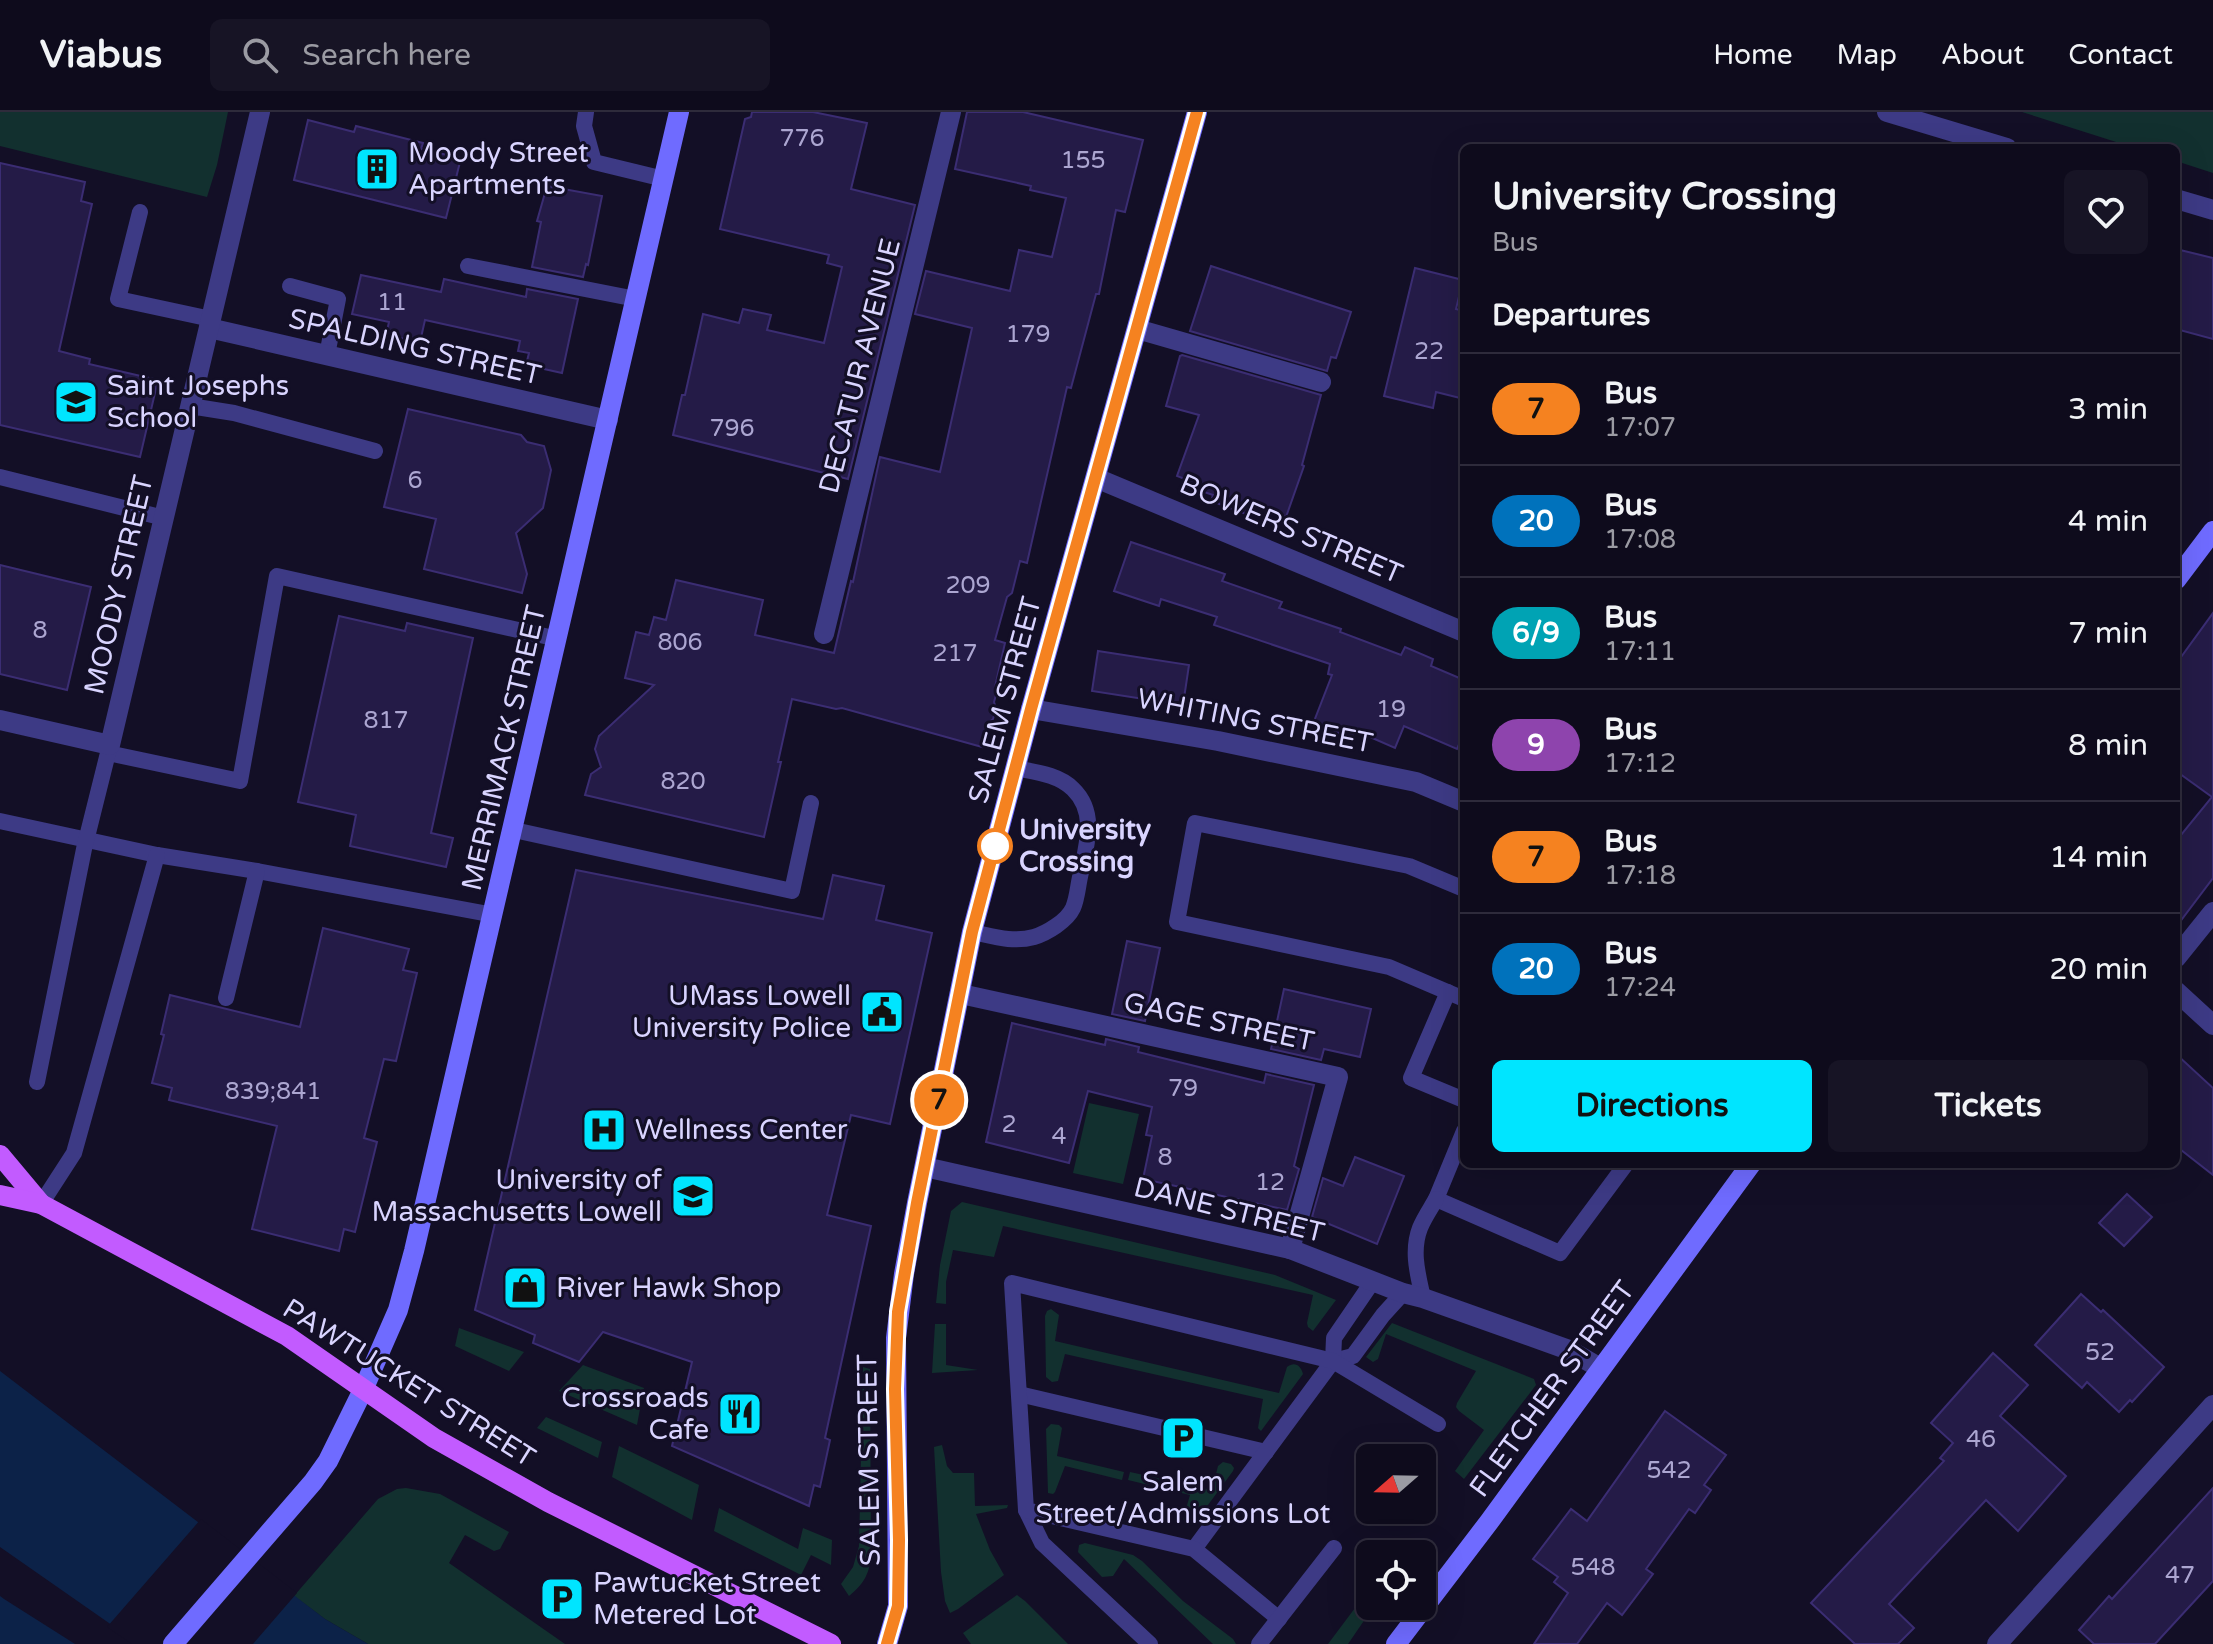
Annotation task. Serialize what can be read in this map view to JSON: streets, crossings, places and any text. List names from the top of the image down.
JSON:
{
  "streets": {
    "main road": [
      "SALEM STREET",
      "MERRIMACK STREET",
      "PAWTUCKET STREET",
      "FLETCHER STREET"
    ],
    "street": [
      "SPALDING STREET",
      "DECATUR AVENUE",
      "BOWERS STREET",
      "MOODY STREET",
      "WHITING STREET",
      "GAGE STREET",
      "DANE STREET"
    ]
  },
  "crossings": [
    ["SPALDING STREET", "MOODY STREET"],
    ["SPALDING STREET", "MERRIMACK STREET"],
    ["BOWERS STREET", "SALEM STREET"],
    ["SALEM STREET", "WHITING STREET"],
    ["SALEM STREET", "GAGE STREET"],
    ["SALEM STREET", "DANE STREET"],
    ["MERRIMACK STREET", "PAWTUCKET STREET"],
    ["GAGE STREET", "DANE STREET"],
    ["DANE STREET", "FLETCHER STREET"]
  ],
  "places": {
    "building": ["Moody Street Apartments"],
    "school or university": ["Saint Josephs School", "University of Massachusetts Lowell"],
    "other": ["University Crossing"],
    "public building": ["UMass Lowell University Police"],
    "hospital": ["Wellness Center"],
    "shop": ["River Hawk Shop"],
    "restaurant": ["Crossroads Cafe"],
    "parking": ["Salem Street/Admissions Lot", "Pawtucket Street Metered Lot"]
  },
  "lines": ["bus line 7"],
  "house_numbers": [
    "776",
    "155",
    "11",
    "179",
    "22",
    "796",
    "6",
    "209",
    "8",
    "806",
    "217",
    "19",
    "817",
    "820",
    "79",
    "839;841",
    "2",
    "4",
    "8",
    "12",
    "52",
    "46",
    "542",
    "548",
    "47"
  ],
  "north": "left",
  "page": {
    "header": "Viabus",
    "search": "Search here",
    "nav": [
      "Home",
      "Map",
      "About",
      "Contact"
    ],
    "on_map": "7",
    "heading": [
      ["University Crossing", "Bus"],
      "Departures"
    ],
    "list": [
      {
        "mark": "7",
        "name": "Bus",
        "note": "17:07",
        "value": "3 min"
      },
      {
        "mark": "20",
        "name": "Bus",
        "note": "17:08",
        "value": "4 min"
      },
      {
        "mark": "6/9",
        "name": "Bus",
        "note": "17:11",
        "value": "7 min"
      },
      {
        "mark": "9",
        "name": "Bus",
        "note": "17:12",
        "value": "8 min"
      },
      {
        "mark": "7",
        "name": "Bus",
        "note": "17:18",
        "value": "14 min"
      },
      {
        "mark": "20",
        "name": "Bus",
        "note": "17:24",
        "value": "20 min"
      }
    ],
    "buttons": ["Directions", "Tickets"]
  }
}
